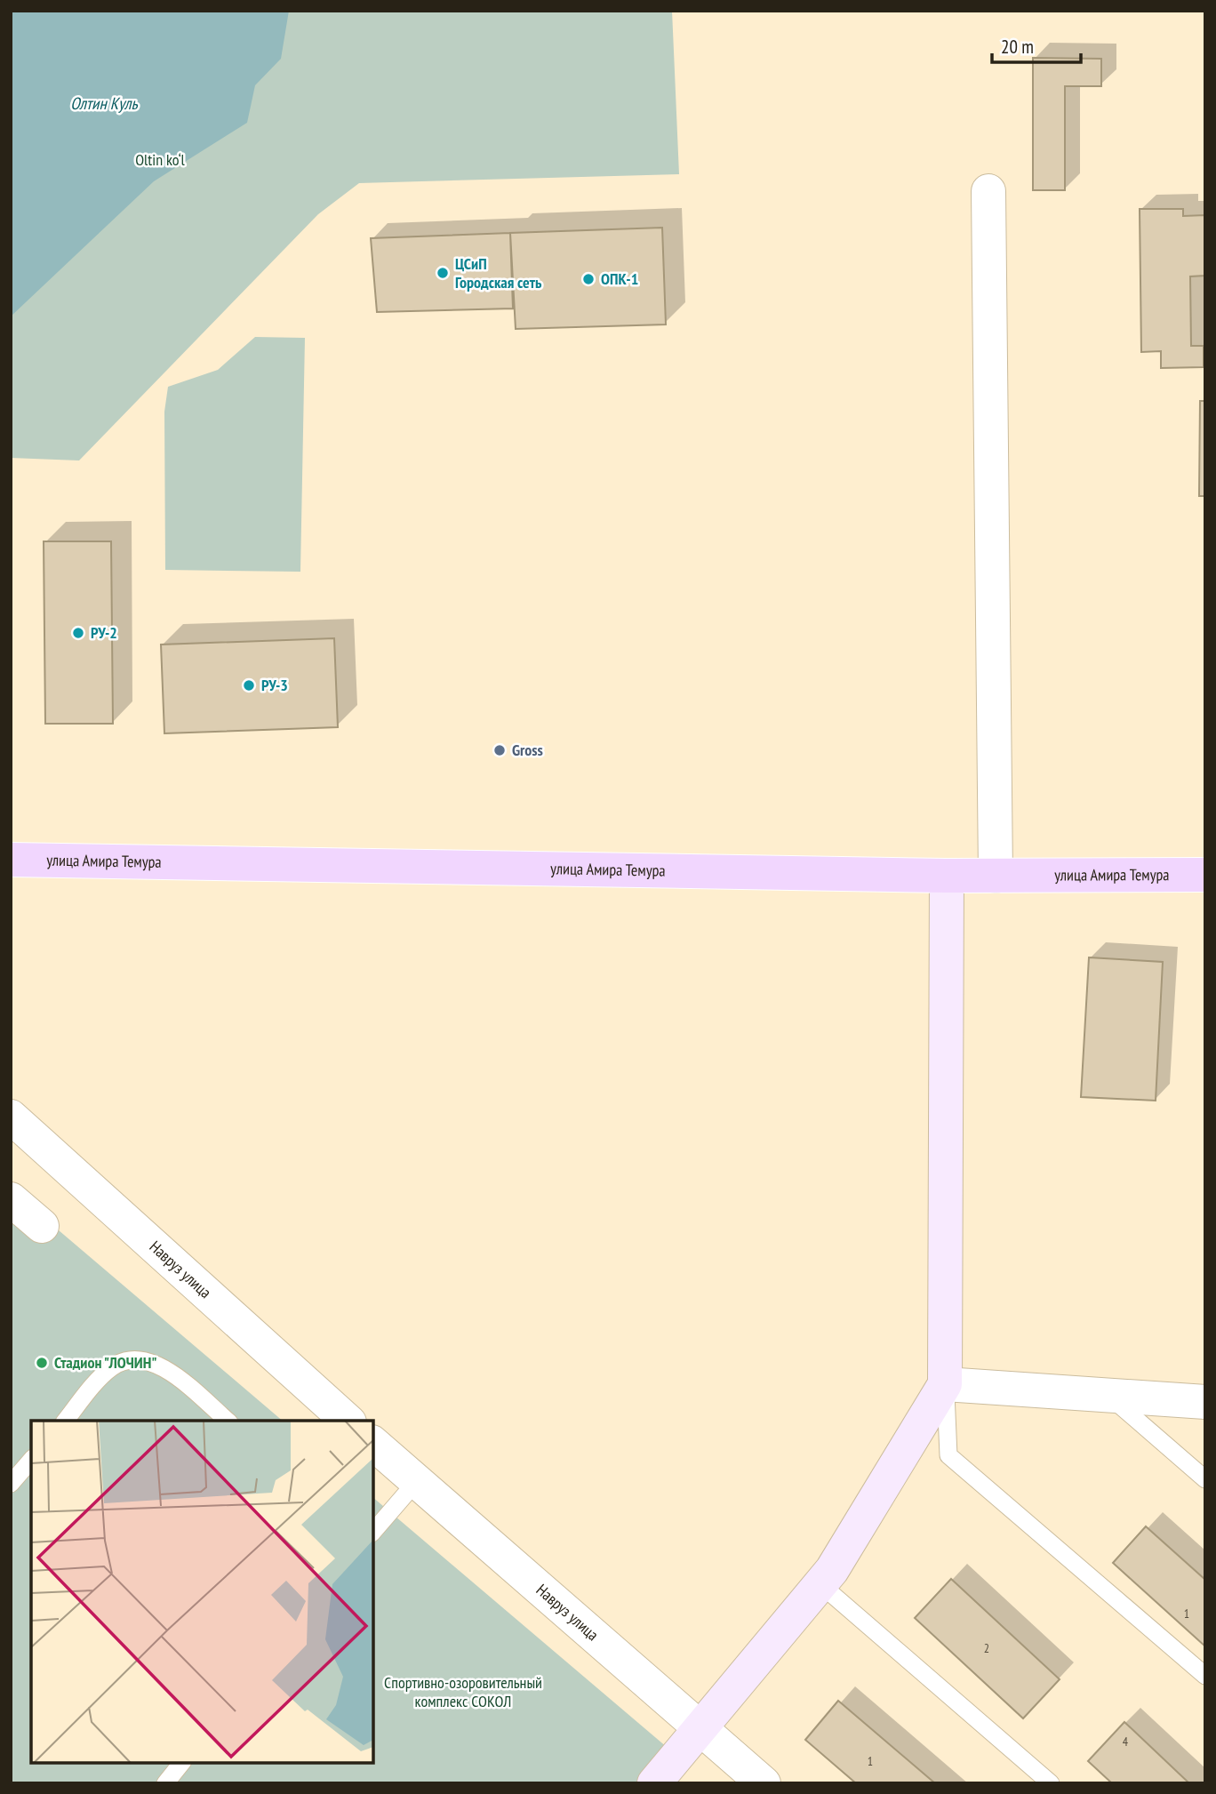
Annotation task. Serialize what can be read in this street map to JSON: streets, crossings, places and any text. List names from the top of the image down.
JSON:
{
  "streets": {
    "main road": ["улица Амира Темура"],
    "street": ["Навруз улица"]
  },
  "water": ["Олтин Куль"],
  "parks": ["Oltin ko‘l", "Спортивно-озоровительный комплекс СОКОЛ"],
  "places": [
    "ЦСиП Городская сеть",
    "ОПК-1",
    "РУ-2",
    "РУ-3",
    "Gross",
    "Стадион \"ЛОЧИН\""
  ],
  "house_numbers": [
    "1",
    "2",
    "4",
    "1"
  ],
  "scale_bar": "20 m"
}
